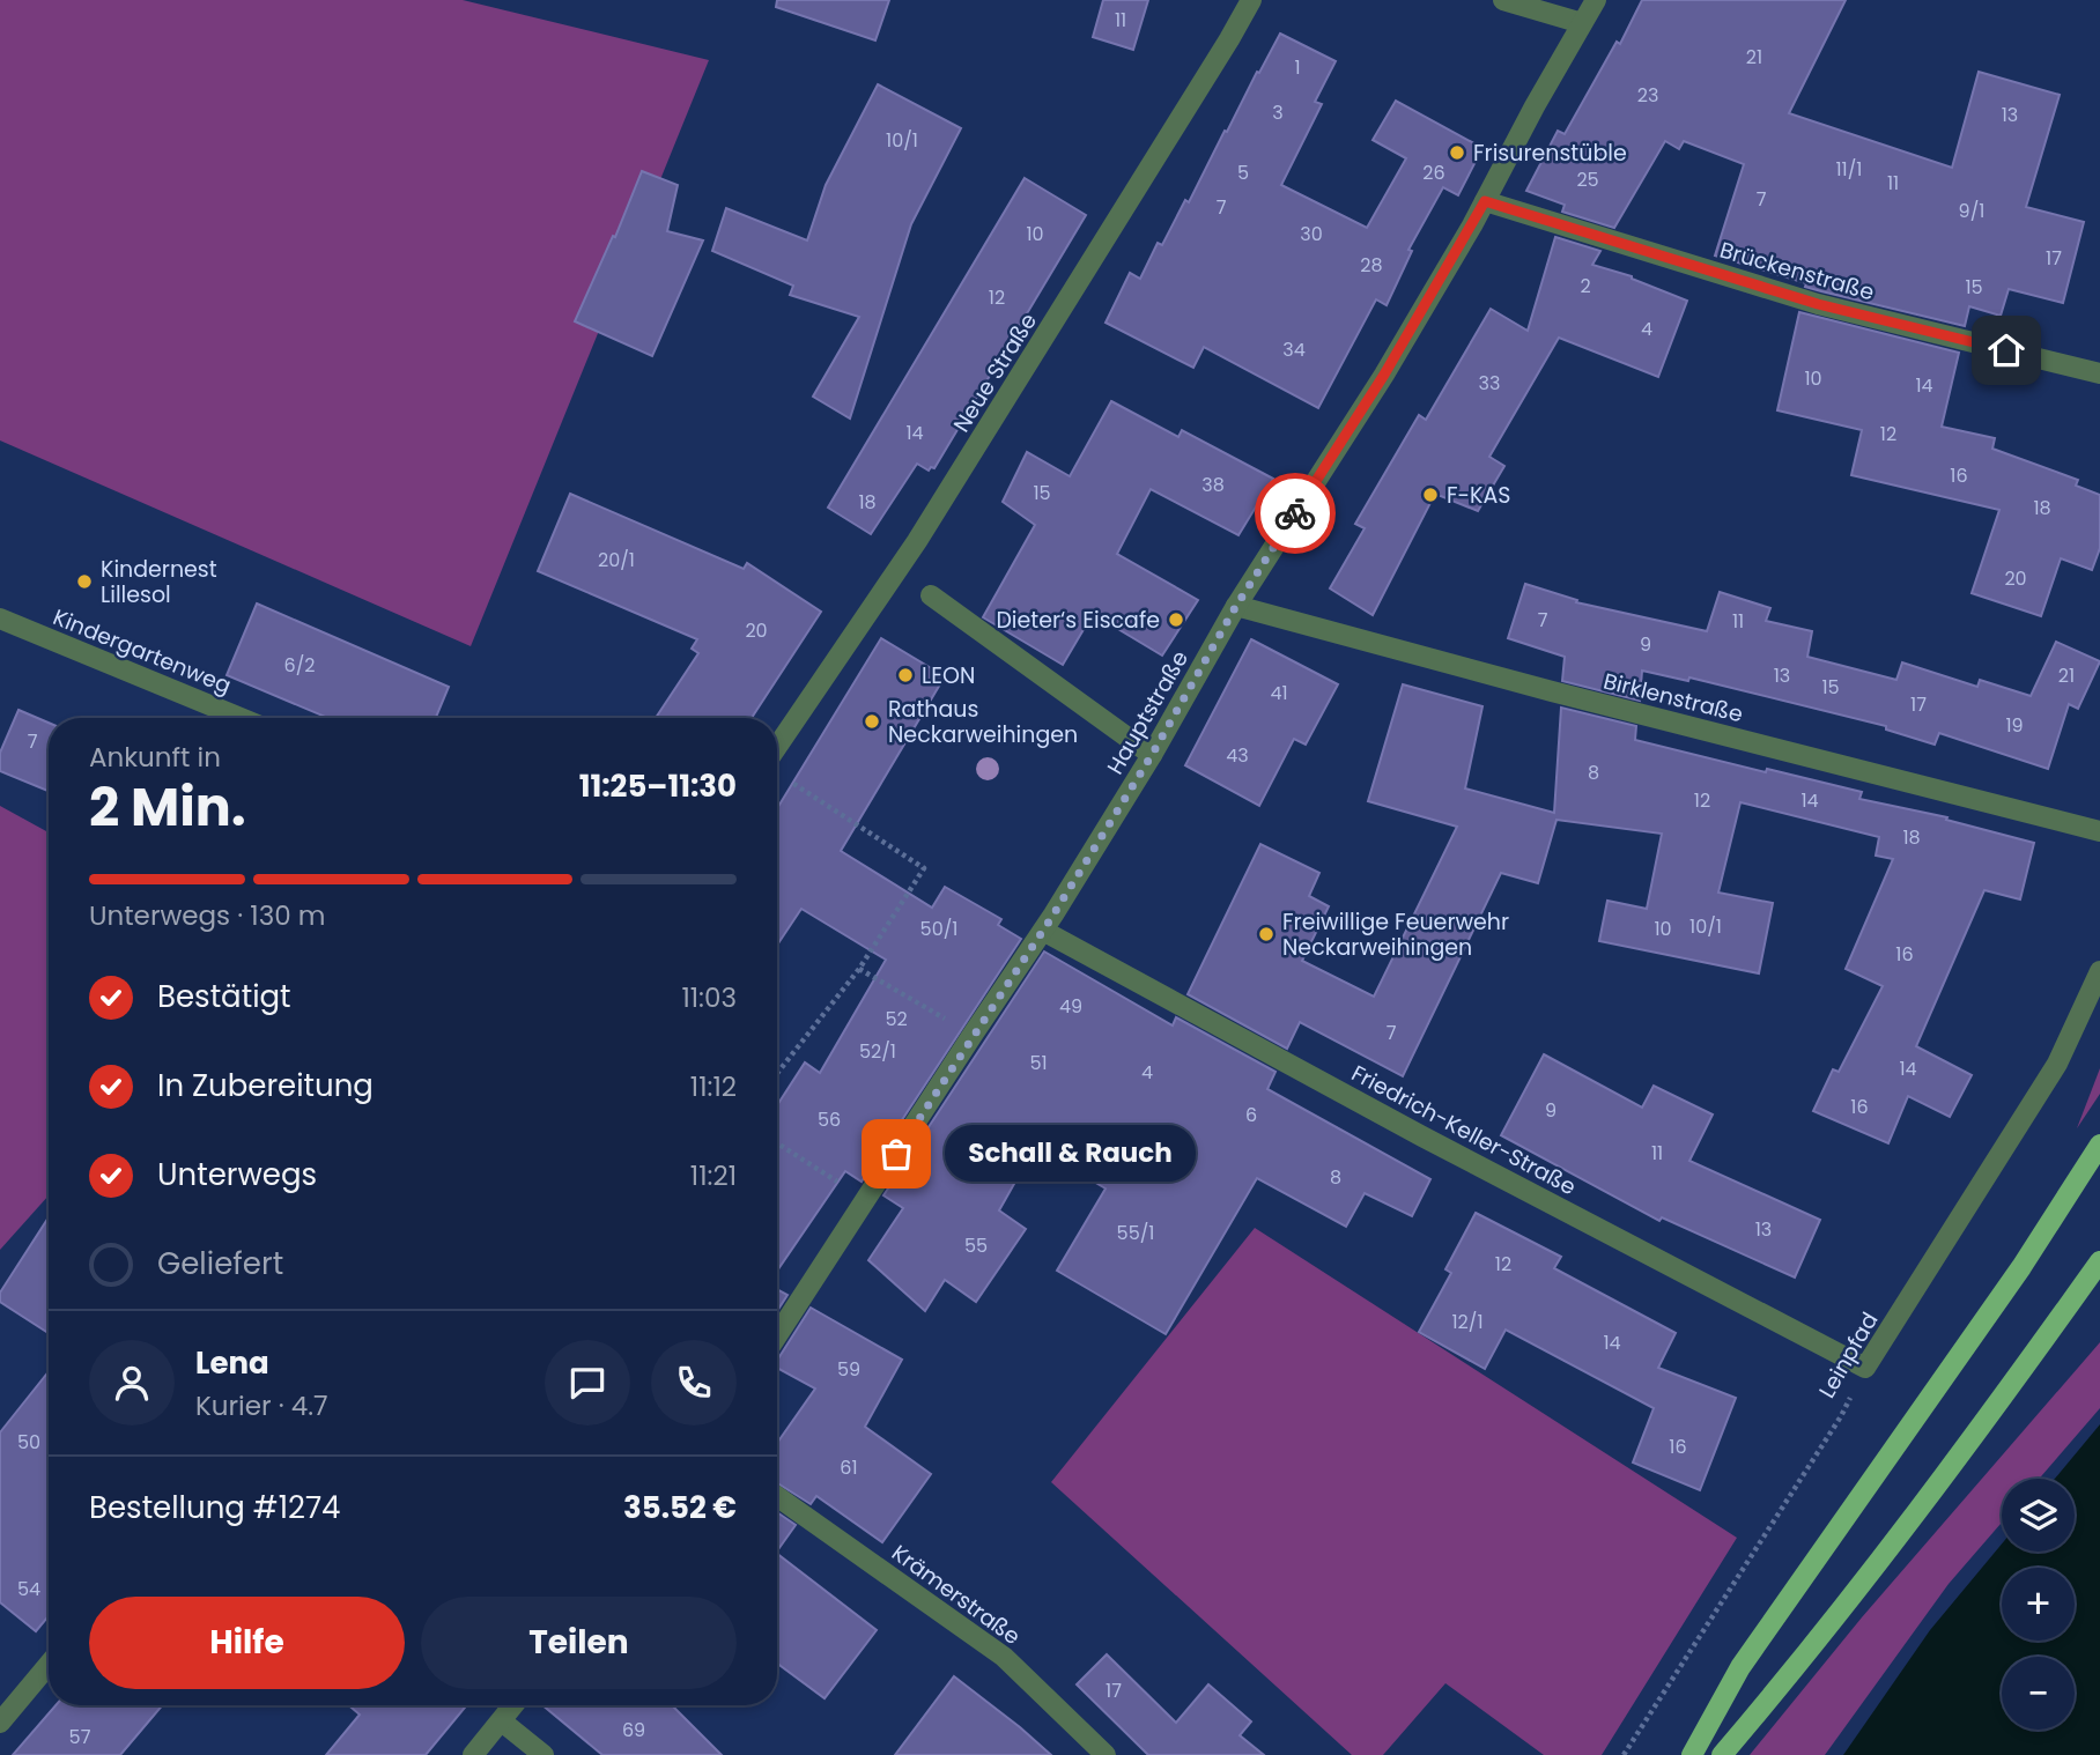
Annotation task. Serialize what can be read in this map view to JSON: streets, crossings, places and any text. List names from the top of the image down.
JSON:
{
  "streets": {
    "street": [
      "Brückenstraße",
      "Neue Straße",
      "Kindergartenweg",
      "Birklenstraße",
      "Hauptstraße",
      "Friedrich-Keller-Straße",
      "Leinpfad",
      "Krämerstraße"
    ]
  },
  "crossings": [
    ["Brückenstraße", "Hauptstraße"],
    ["Birklenstraße", "Hauptstraße"],
    ["Hauptstraße", "Friedrich-Keller-Straße"],
    ["Friedrich-Keller-Straße", "Leinpfad"]
  ],
  "places": [
    "Frisurenstüble",
    "F-KAS",
    "Kindernest Lillesol",
    "Dieter‘s Eiscafe",
    "LEON",
    "Rathaus Neckarweihingen",
    "Freiwillige Feuerwehr Neckarweihingen",
    "Schall & Rauch"
  ],
  "house_numbers": [
    "11",
    "21",
    "1",
    "23",
    "3",
    "13",
    "10/1",
    "11/1",
    "5",
    "26",
    "25",
    "11",
    "7",
    "7",
    "9/1",
    "10",
    "30",
    "17",
    "28",
    "2",
    "15",
    "12",
    "4",
    "34",
    "10",
    "33",
    "14",
    "14",
    "12",
    "16",
    "38",
    "15",
    "18",
    "18",
    "20/1",
    "20",
    "7",
    "11",
    "20",
    "9",
    "6/2",
    "13",
    "21",
    "15",
    "41",
    "17",
    "19",
    "7",
    "43",
    "8",
    "12",
    "14",
    "18",
    "10/1",
    "50/1",
    "10",
    "16",
    "49",
    "52",
    "7",
    "52/1",
    "51",
    "14",
    "4",
    "16",
    "9",
    "6",
    "56",
    "11",
    "8",
    "13",
    "55/1",
    "55",
    "12",
    "12/1",
    "14",
    "59",
    "50",
    "16",
    "61",
    "54",
    "17",
    "69",
    "57"
  ],
  "page": {
    "heading": ["2 Min.", "Ankunft in", "11:25–11:30"],
    "panel": [
      "Lena",
      "Kurier · 4.7",
      "Bestellung #1274",
      "35.52 €"
    ],
    "bar": "Unterwegs · 130 m",
    "list": [
      ["Bestätigt", "11:03"],
      ["In Zubereitung", "11:12"],
      ["Unterwegs", "11:21"],
      "Geliefert"
    ],
    "bubble": "Schall & Rauch",
    "map_buttons": ["+", "−"],
    "buttons": ["Hilfe", "Teilen"]
  }
}
